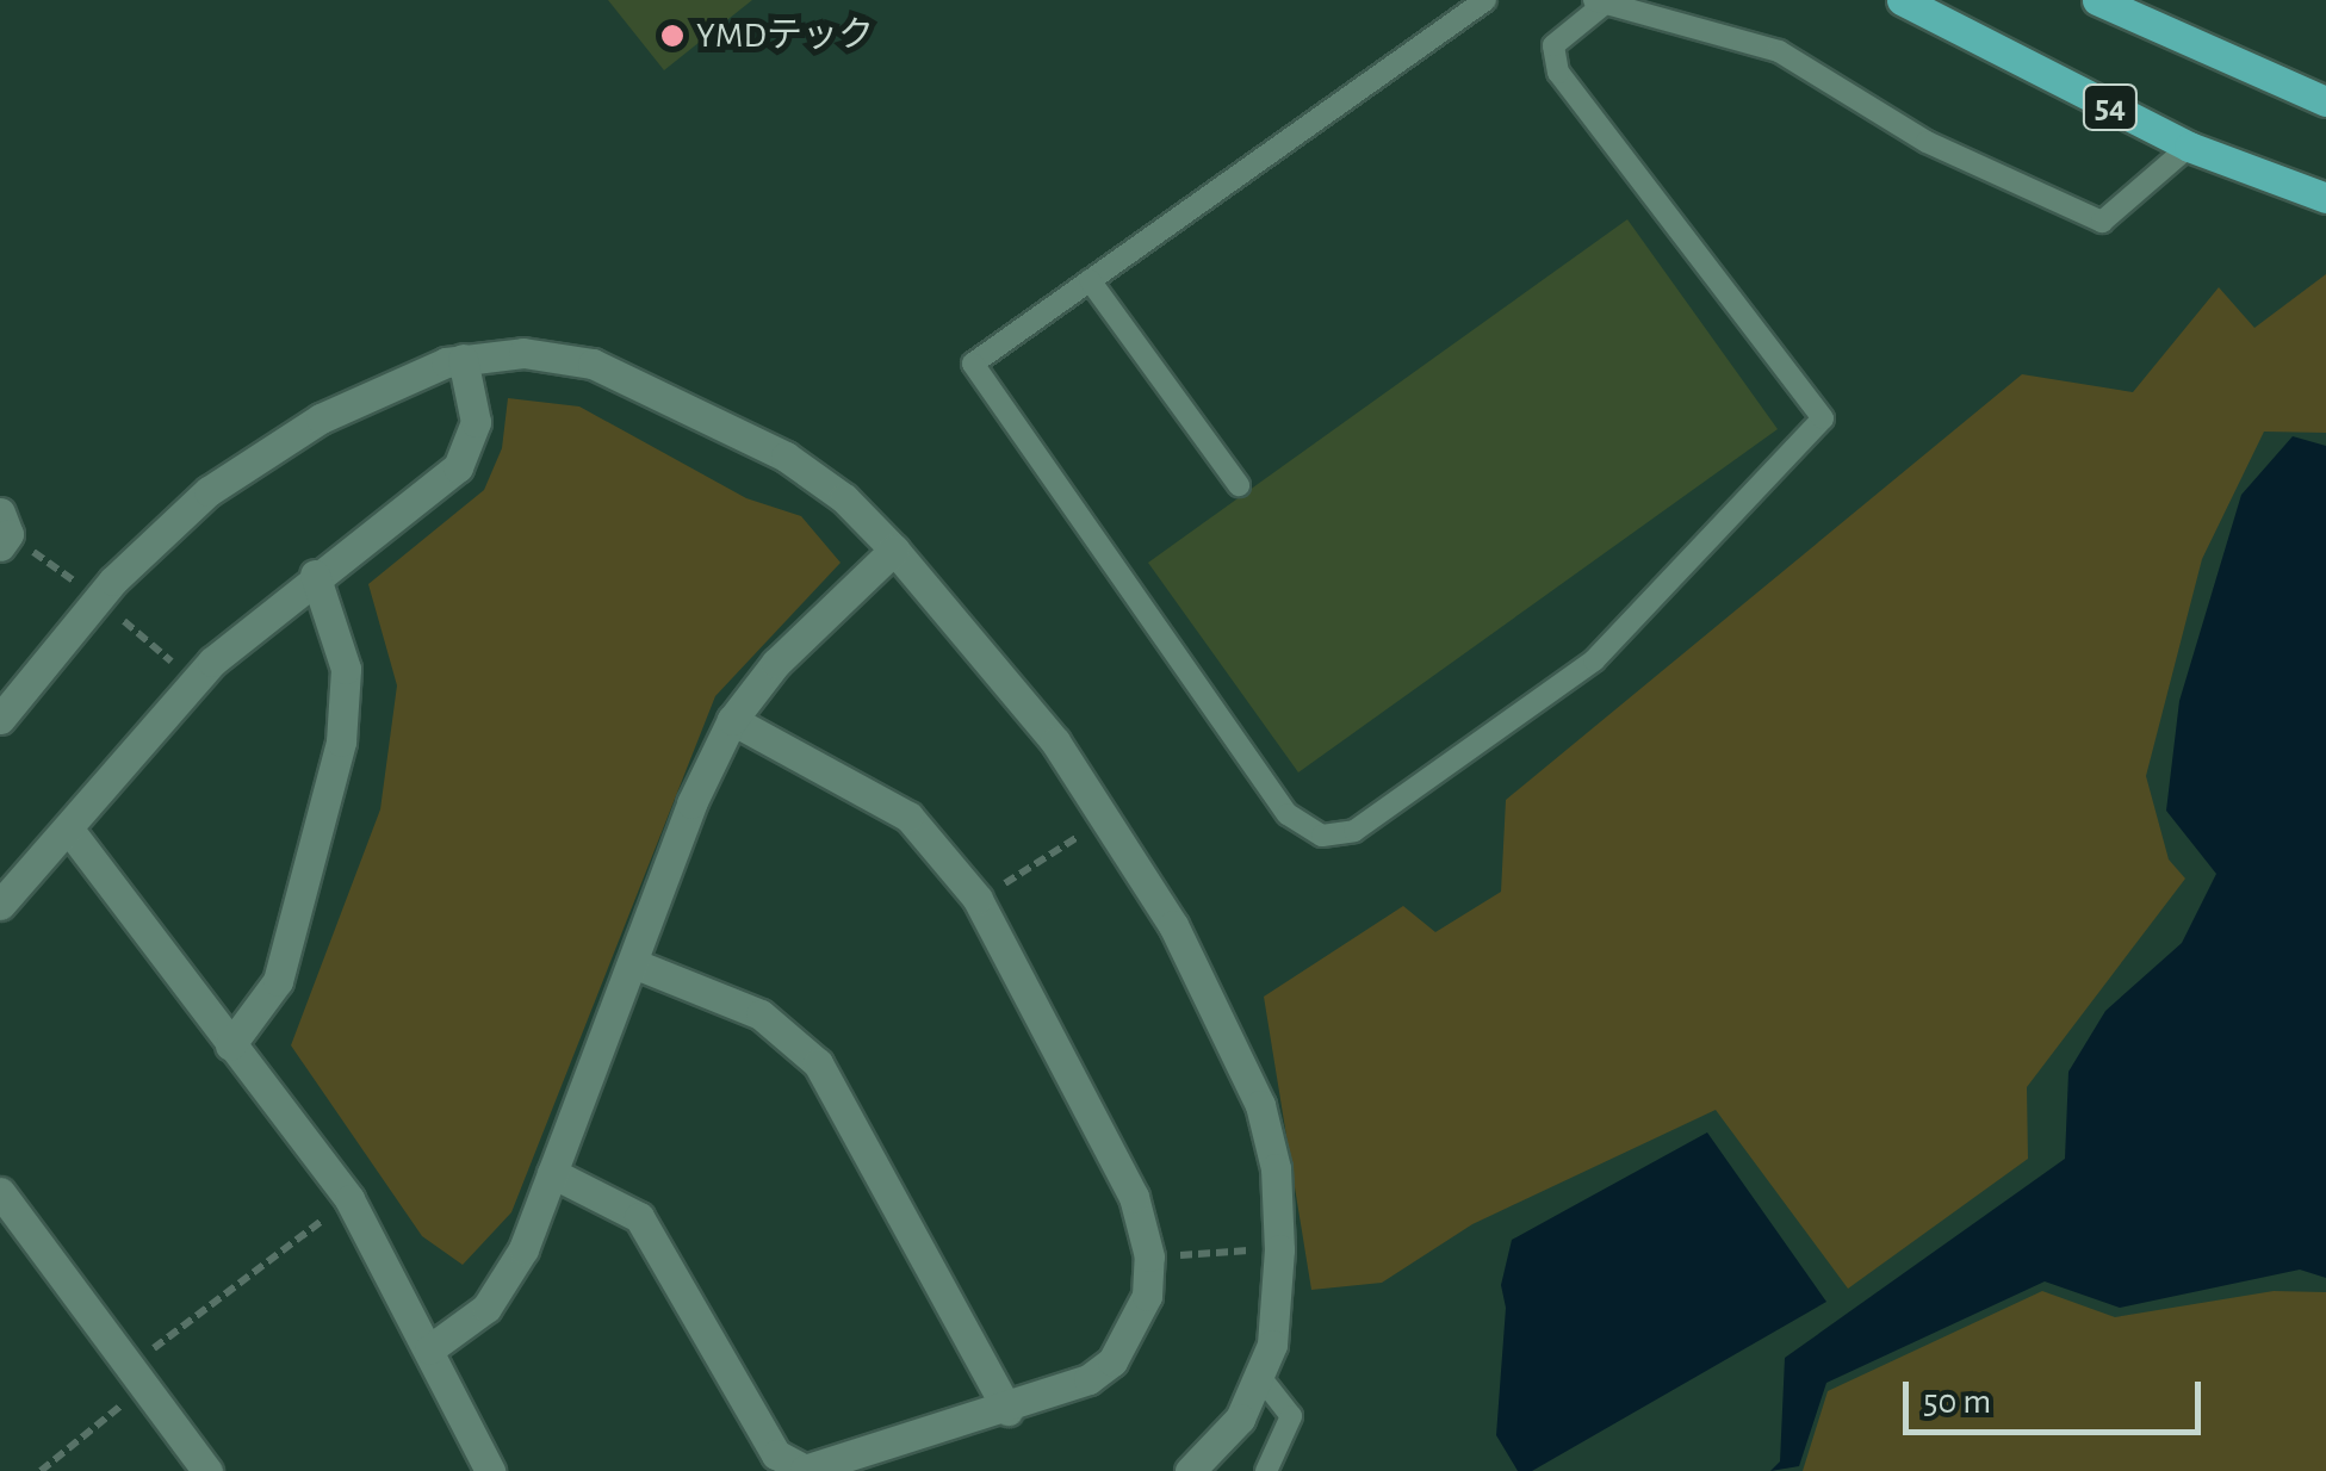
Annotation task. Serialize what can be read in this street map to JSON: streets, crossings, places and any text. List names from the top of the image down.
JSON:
{
  "streets": {
    "main road": ["54"]
  },
  "places": ["YMDテック"],
  "scale_bar": "50 m"
}
